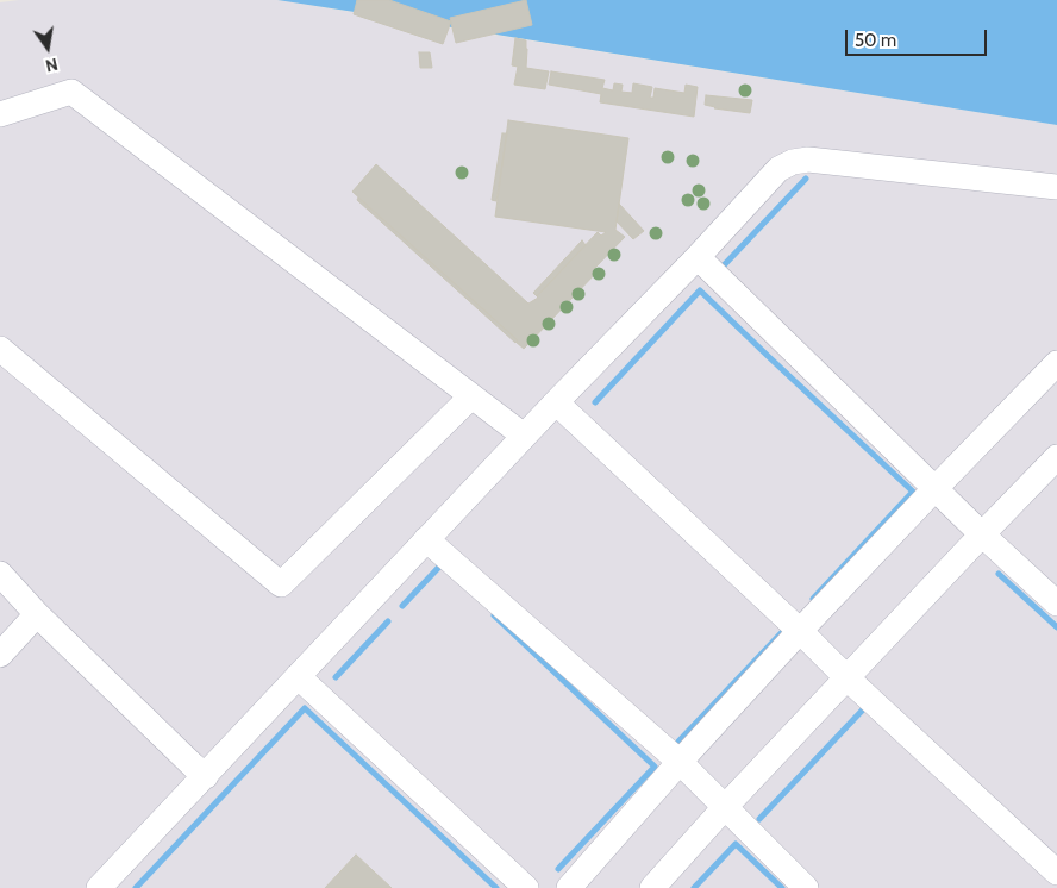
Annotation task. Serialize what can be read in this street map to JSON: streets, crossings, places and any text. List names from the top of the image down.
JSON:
{
  "scale_bar": "50 m",
  "north": "bottom"
}
